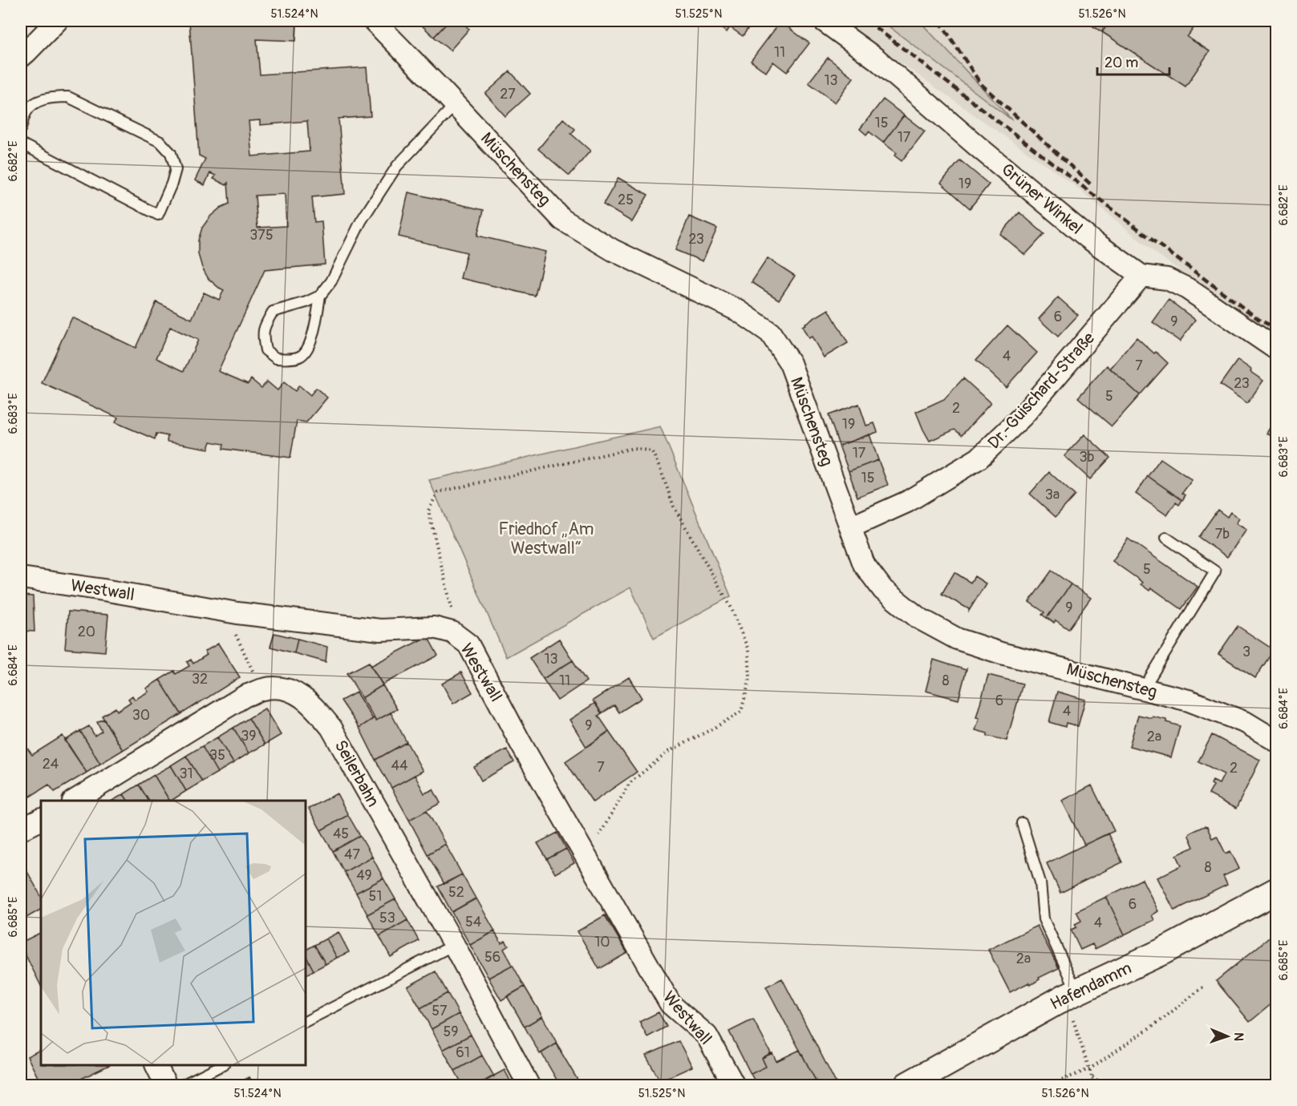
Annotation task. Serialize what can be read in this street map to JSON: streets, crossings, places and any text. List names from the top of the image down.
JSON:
{
  "streets": {
    "street": [
      "Müschensteg",
      "Grüner Winkel",
      "Dr.-Guischard-Straße",
      "Westwall",
      "Seilerbahn",
      "Hafendamm"
    ]
  },
  "crossings": [
    ["Müschensteg", "Dr.-Guischard-Straße"],
    ["Grüner Winkel", "Dr.-Guischard-Straße"]
  ],
  "parks": ["Friedhof „Am Westwall“"],
  "house_numbers": [
    "11",
    "13",
    "27",
    "15",
    "17",
    "19",
    "25",
    "375",
    "23",
    "6",
    "9",
    "4",
    "7",
    "23",
    "5",
    "2",
    "19",
    "17",
    "3b",
    "15",
    "3a",
    "7b",
    "5",
    "9",
    "20",
    "3",
    "13",
    "32",
    "11",
    "8",
    "6",
    "4",
    "30",
    "9",
    "39",
    "2a",
    "35",
    "24",
    "44",
    "7",
    "2",
    "31",
    "45",
    "47",
    "8",
    "49",
    "52",
    "51",
    "6",
    "53",
    "54",
    "4",
    "10",
    "56",
    "2a",
    "57",
    "59",
    "61"
  ],
  "scale_bar": "20 m",
  "north": "right",
  "coordinates": [
    "51.524°N",
    "51.525°N",
    "51.526°N",
    "6.682°E",
    "6.683°E",
    "6.684°E",
    "6.685°E"
  ]
}
